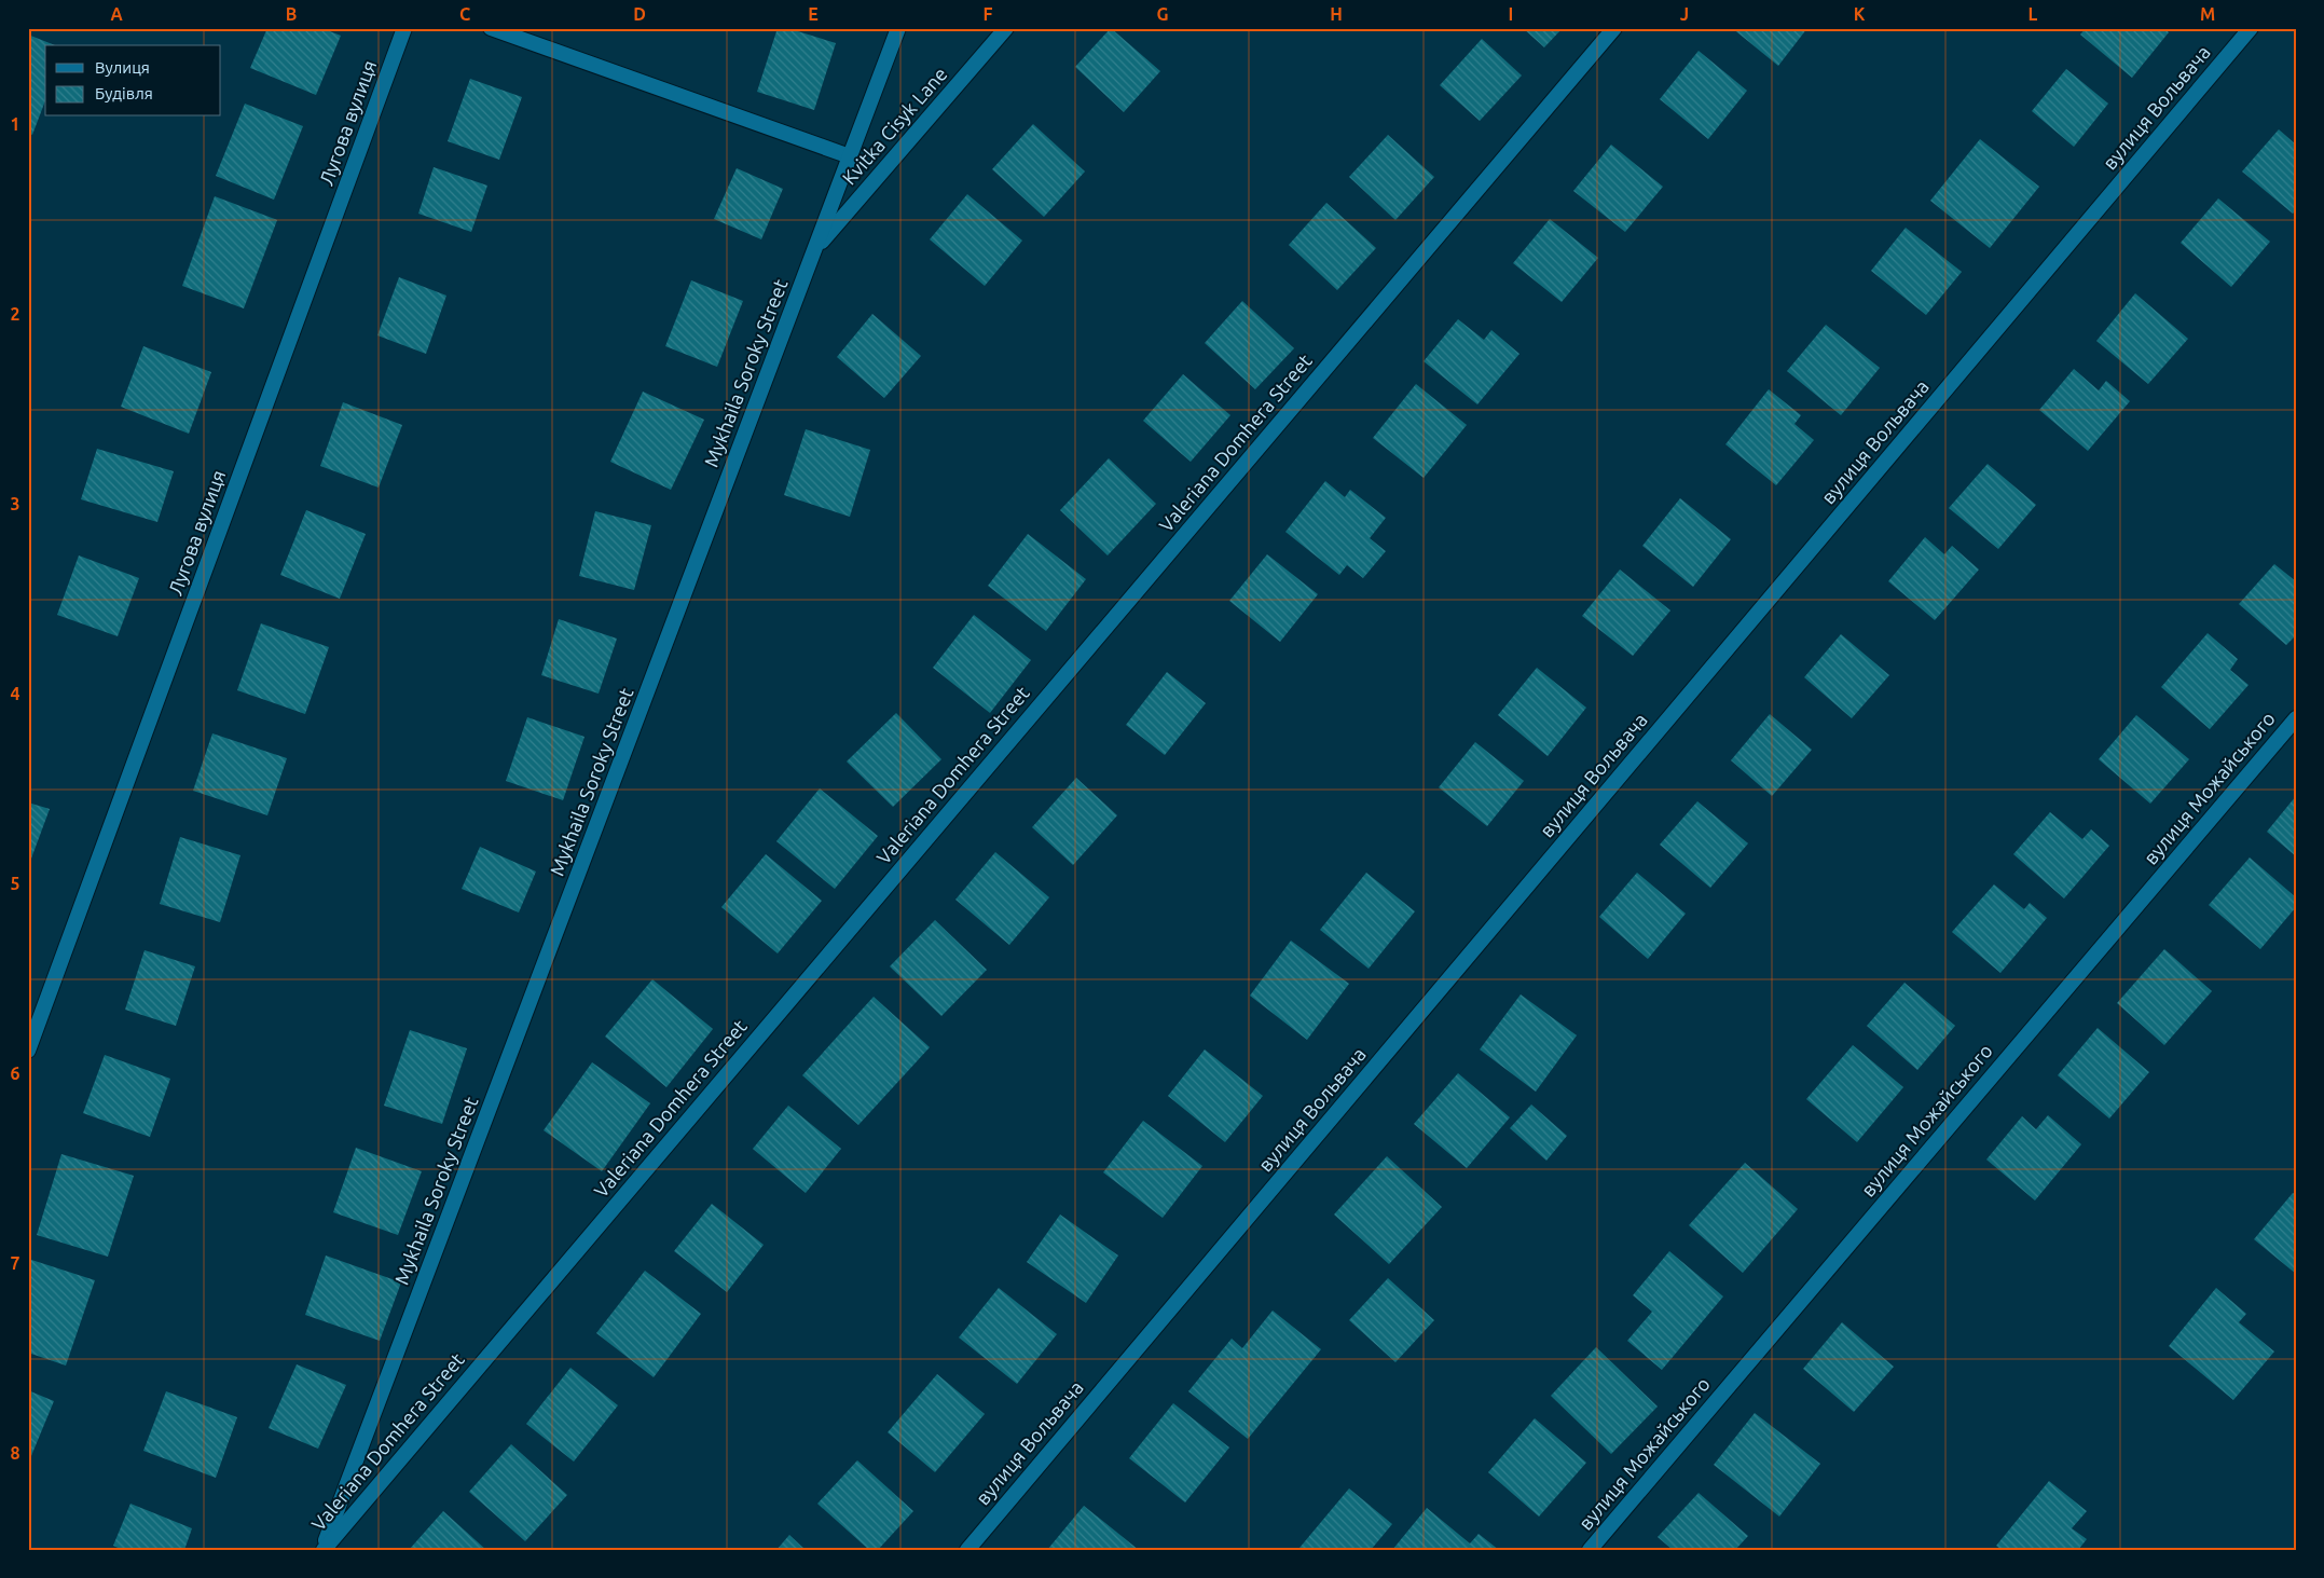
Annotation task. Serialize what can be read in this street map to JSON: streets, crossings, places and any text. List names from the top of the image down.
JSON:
{
  "streets": {
    "street": [
      "вулиця Вольвача",
      "Лугова вулиця",
      "Kvitka Cisyk Lane",
      "Mykhaila Soroky Street",
      "Valeriana Domhera Street",
      "вулиця Можайського"
    ]
  },
  "crossings": [
    ["Kvitka Cisyk Lane", "Mykhaila Soroky Street"],
    ["Mykhaila Soroky Street", "Valeriana Domhera Street"]
  ],
  "legend": ["Вулиця", "Будівля"],
  "grid": {
    "columns": [
      "A",
      "B",
      "C",
      "D",
      "E",
      "F",
      "G",
      "H",
      "I",
      "J",
      "K",
      "L",
      "M"
    ],
    "rows": [
      "1",
      "2",
      "3",
      "4",
      "5",
      "6",
      "7",
      "8"
    ]
  }
}
